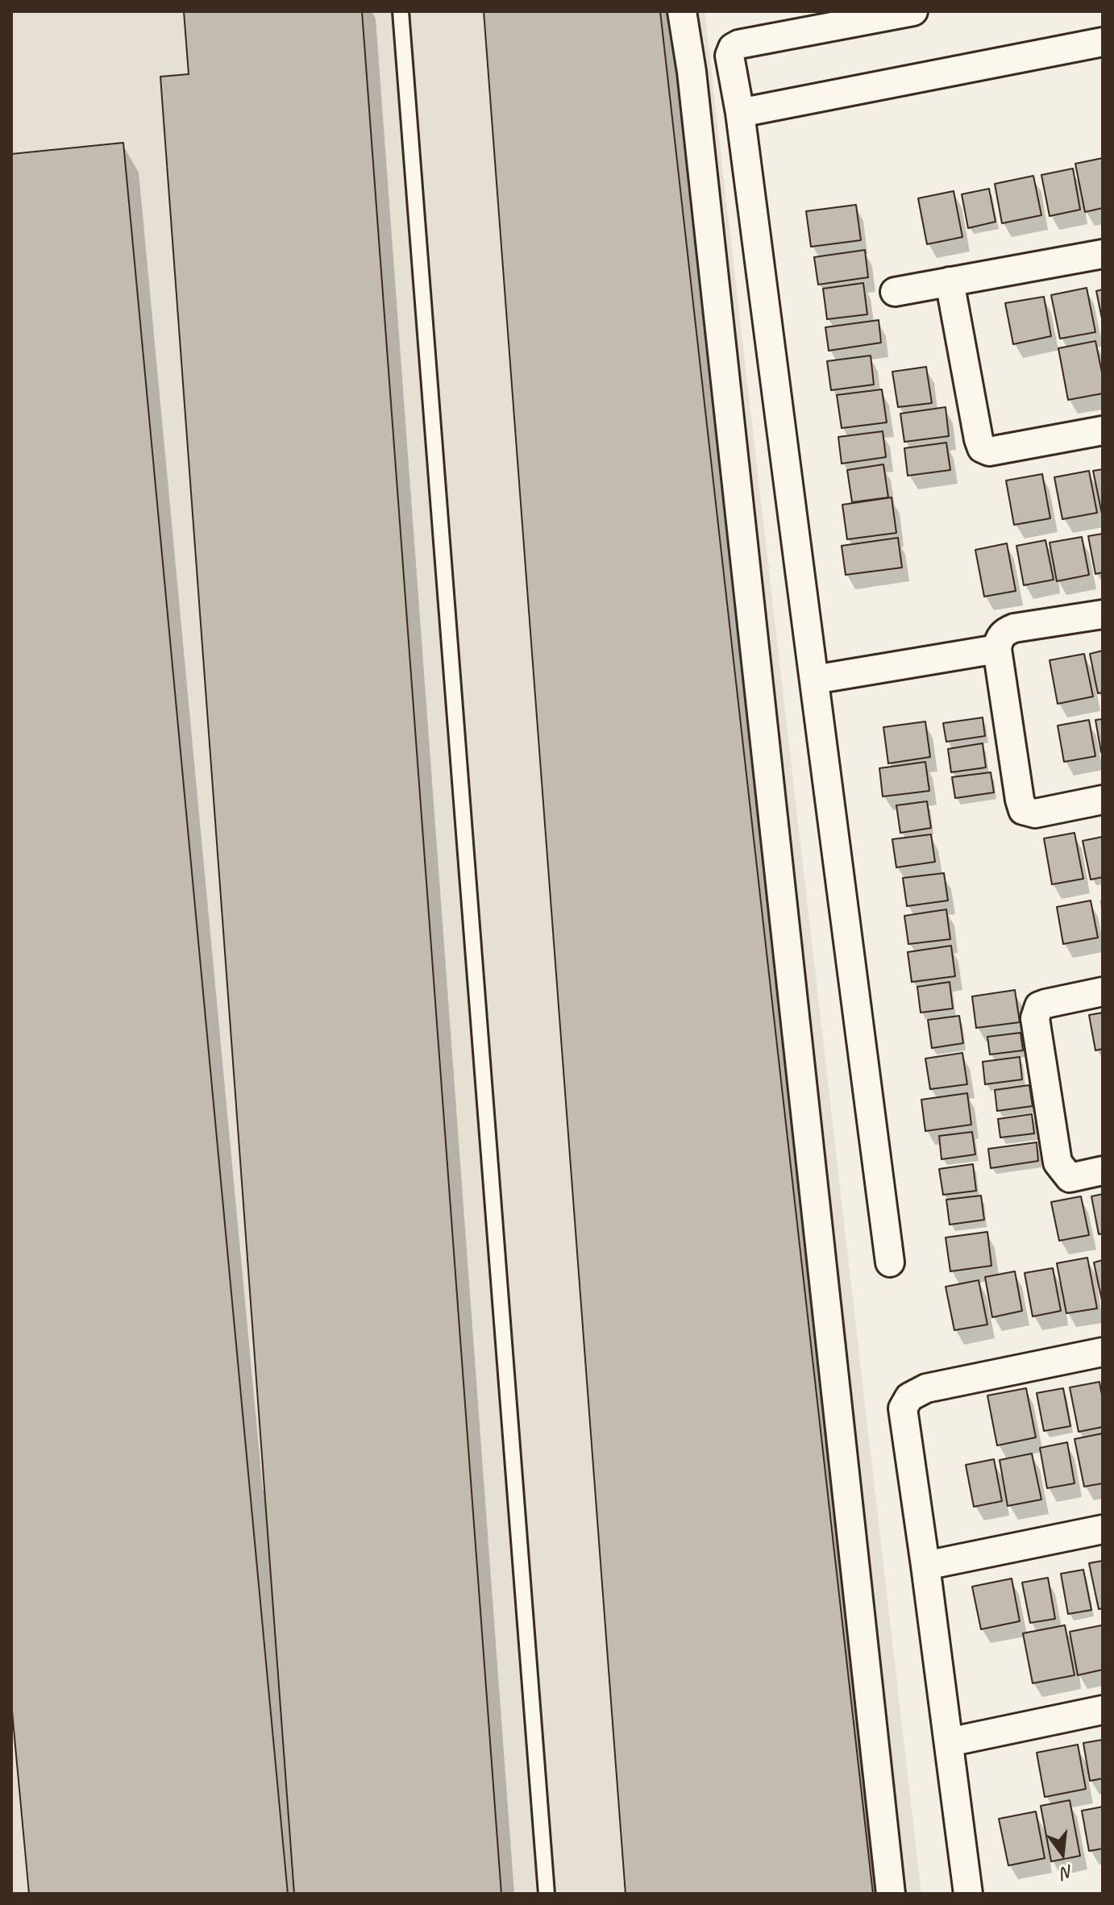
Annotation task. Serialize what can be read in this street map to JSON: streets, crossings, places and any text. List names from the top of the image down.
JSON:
{
  "north": "bottom"
}
